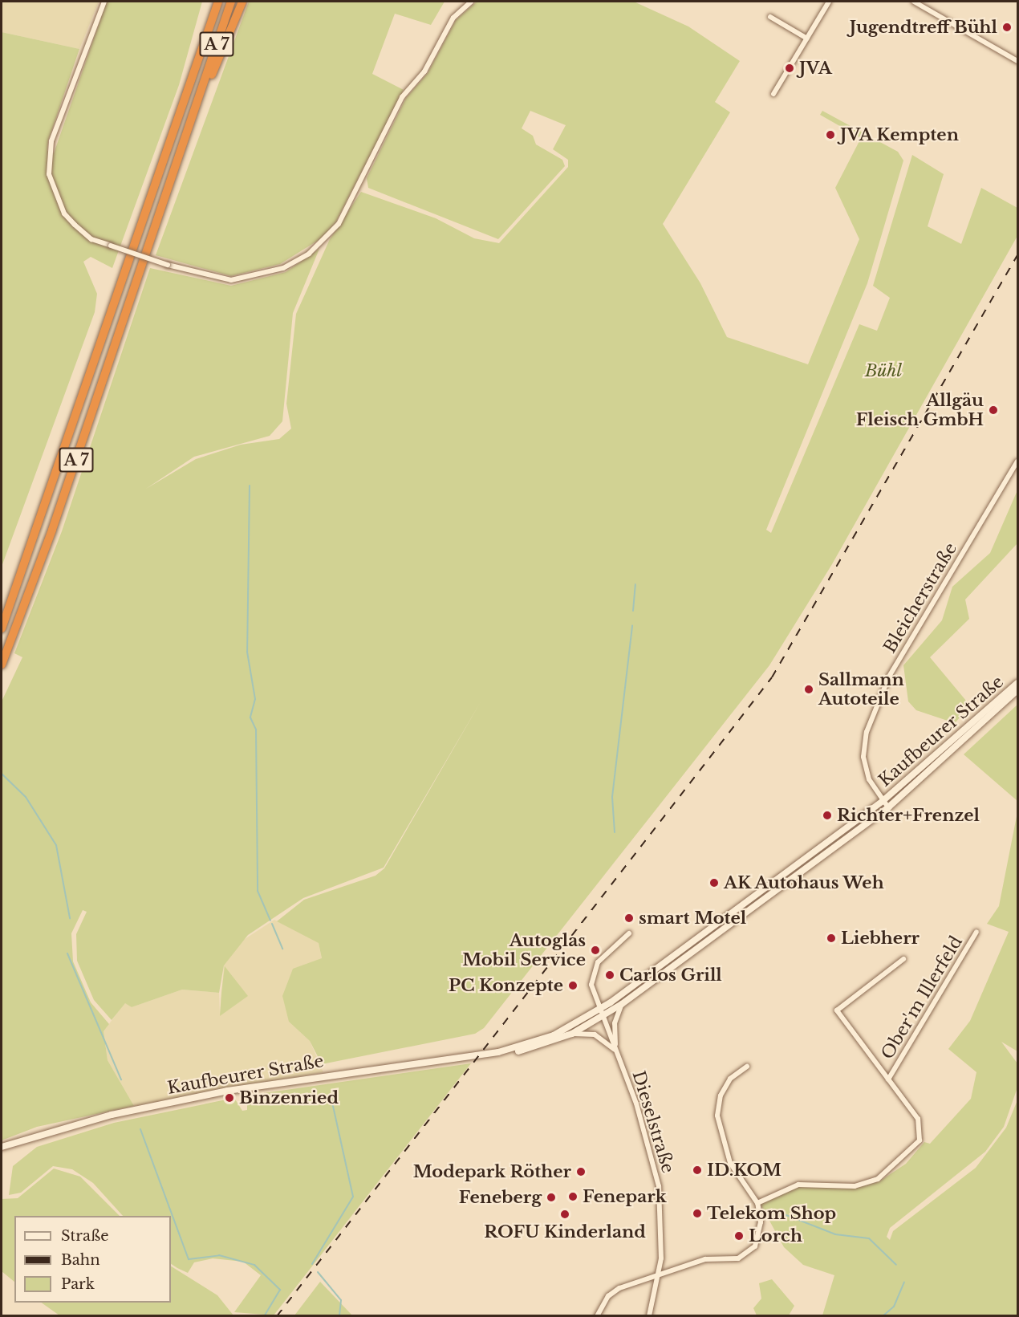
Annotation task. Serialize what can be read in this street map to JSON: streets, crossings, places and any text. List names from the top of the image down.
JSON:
{
  "streets": {
    "highway": ["A 7"],
    "main road": ["Kaufbeurer Straße"],
    "street": ["Bleicherstraße", "Ober'm Illerfeld", "Dieselstraße"]
  },
  "crossings": [
    ["Bleicherstraße", "Kaufbeurer Straße"],
    ["Kaufbeurer Straße", "Dieselstraße"]
  ],
  "parks": ["Bühl"],
  "places": [
    "Jugendtreff Bühl",
    "JVA",
    "JVA Kempten",
    "Allgäu Fleisch GmbH",
    "Sallmann Autoteile",
    "Richter+Frenzel",
    "AK Autohaus Weh",
    "smart Motel",
    "Liebherr",
    "Autoglas Mobil Service",
    "Carlos Grill",
    "PC Konzepte",
    "Binzenried",
    "ID.KOM",
    "Modepark Röther",
    "Fenepark",
    "Feneberg",
    "Telekom Shop",
    "ROFU Kinderland",
    "Lorch"
  ],
  "legend": ["Straße", "Bahn", "Park"]
}
